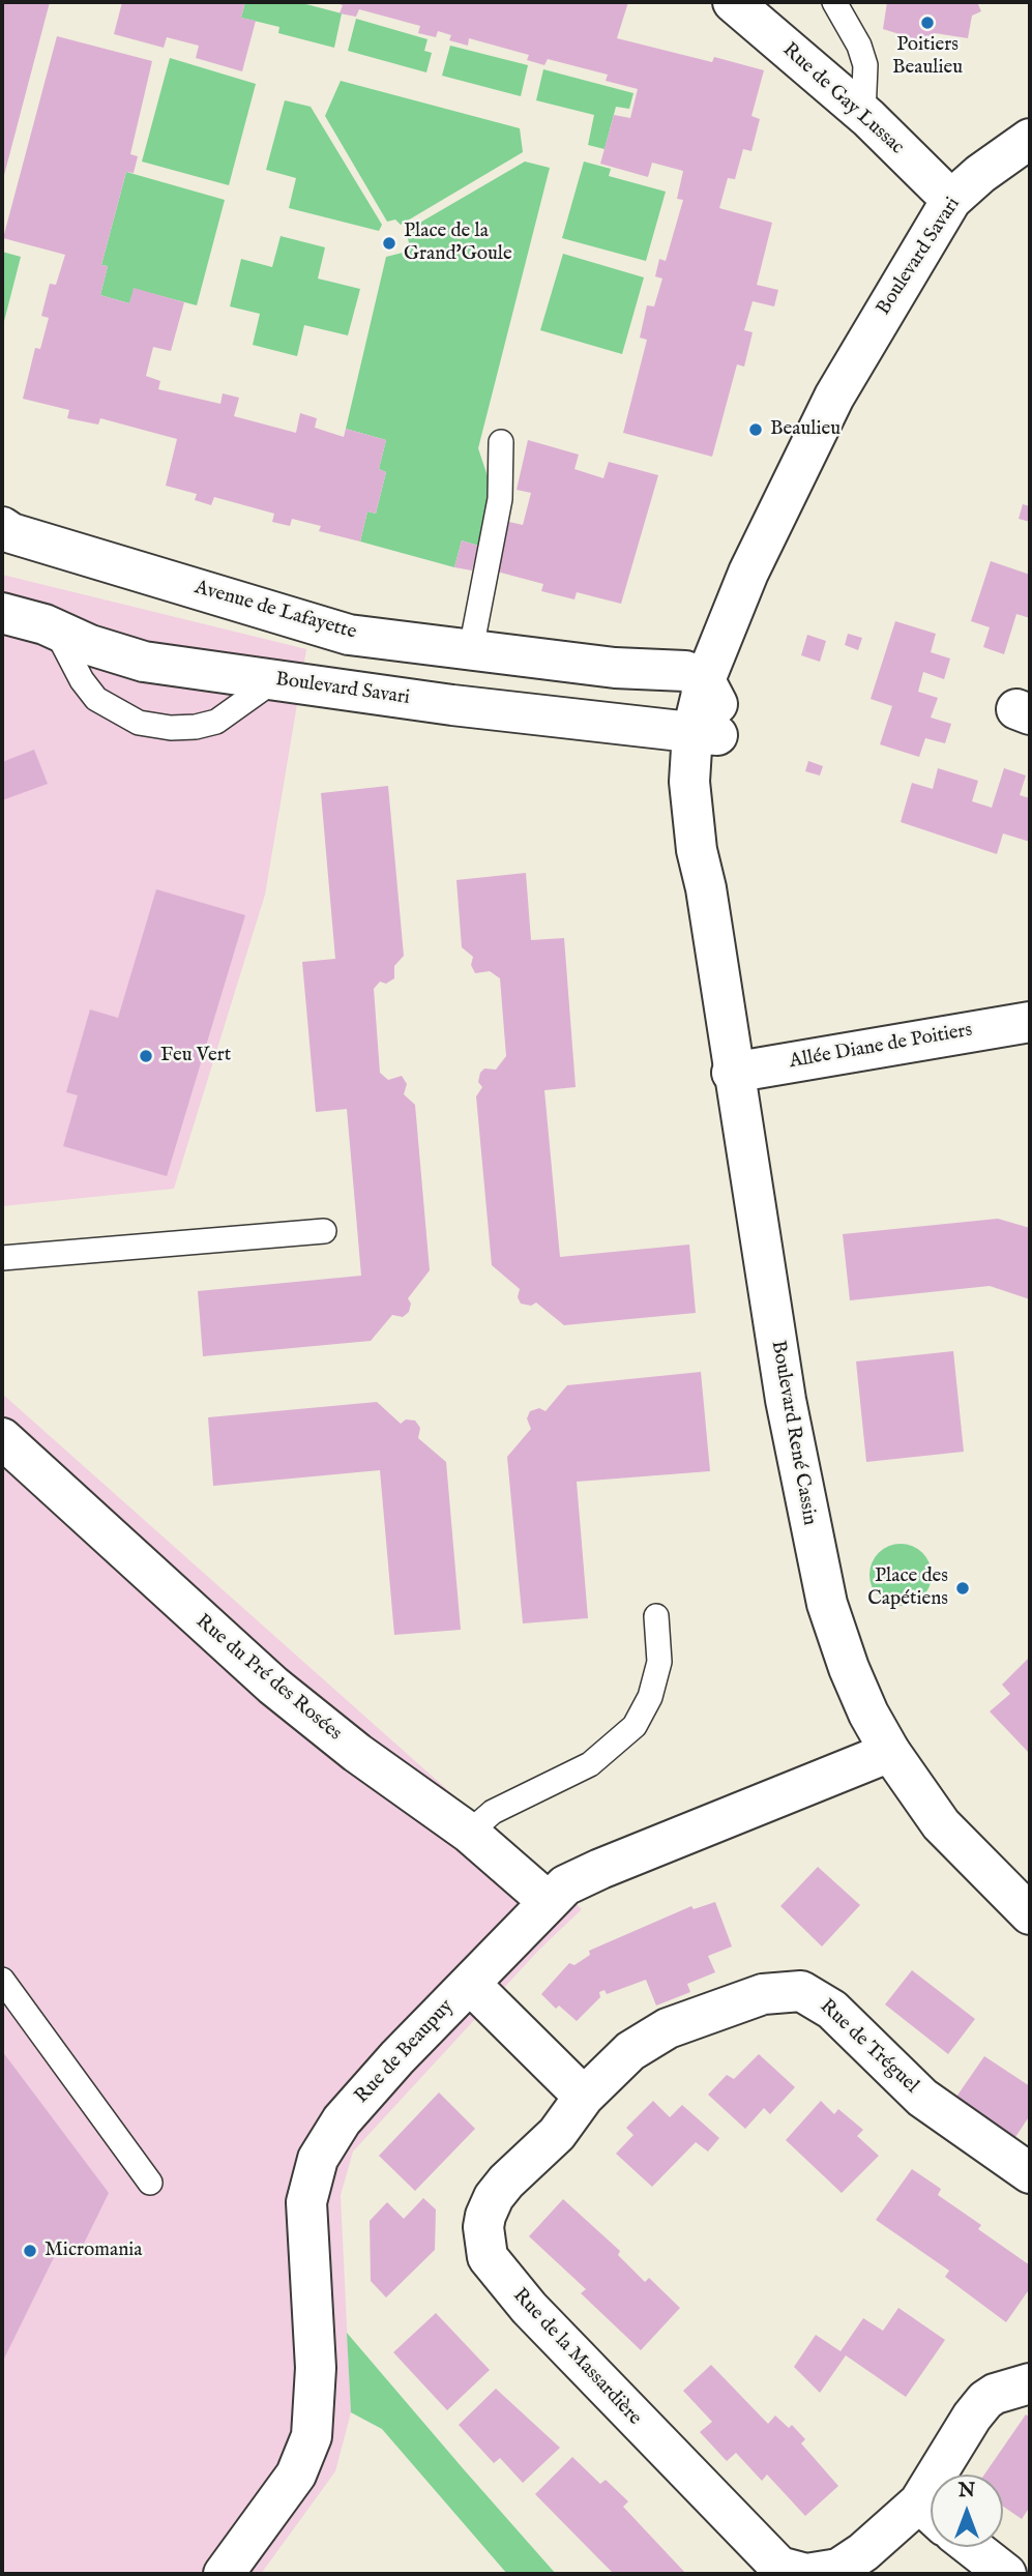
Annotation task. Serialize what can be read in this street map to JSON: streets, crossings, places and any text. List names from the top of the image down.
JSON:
{
  "streets": {
    "street": [
      "Rue de Gay Lussac",
      "Boulevard Savari",
      "Avenue de Lafayette",
      "Allée Diane de Poitiers",
      "Boulevard René Cassin",
      "Rue du Pré des Rosées",
      "Rue de Tréguel",
      "Rue de Beaupuy",
      "Rue de la Massardière"
    ]
  },
  "crossings": [
    ["Rue de Gay Lussac", "Boulevard Savari"],
    ["Boulevard Savari", "Avenue de Lafayette"],
    ["Boulevard Savari", "Boulevard René Cassin"],
    ["Allée Diane de Poitiers", "Boulevard René Cassin"],
    ["Boulevard René Cassin", "Rue de Beaupuy"],
    ["Rue du Pré des Rosées", "Rue de Beaupuy"],
    ["Rue de Tréguel", "Rue de la Massardière"]
  ],
  "places": [
    "Poitiers Beaulieu",
    "Place de la Grand'Goule",
    "Beaulieu",
    "Feu Vert",
    "Place des Capétiens",
    "Micromania"
  ],
  "north": "top"
}
